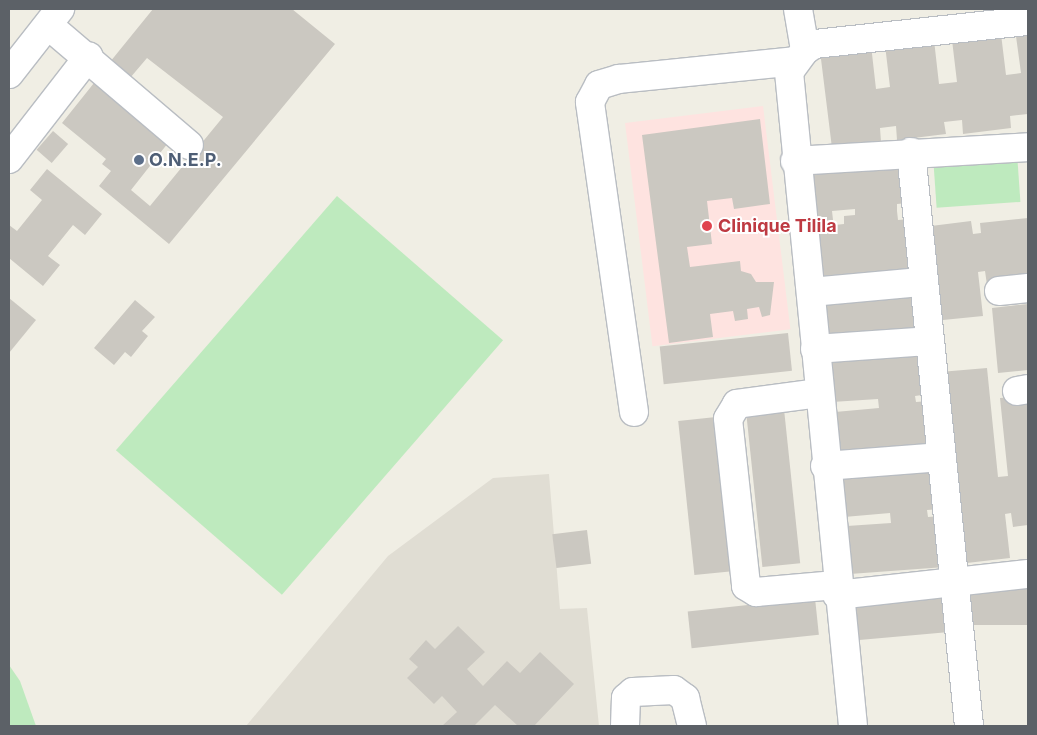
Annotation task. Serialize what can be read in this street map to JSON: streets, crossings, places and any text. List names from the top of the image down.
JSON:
{
  "places": ["O.N.E.P.", "Clinique Tilila"]
}
